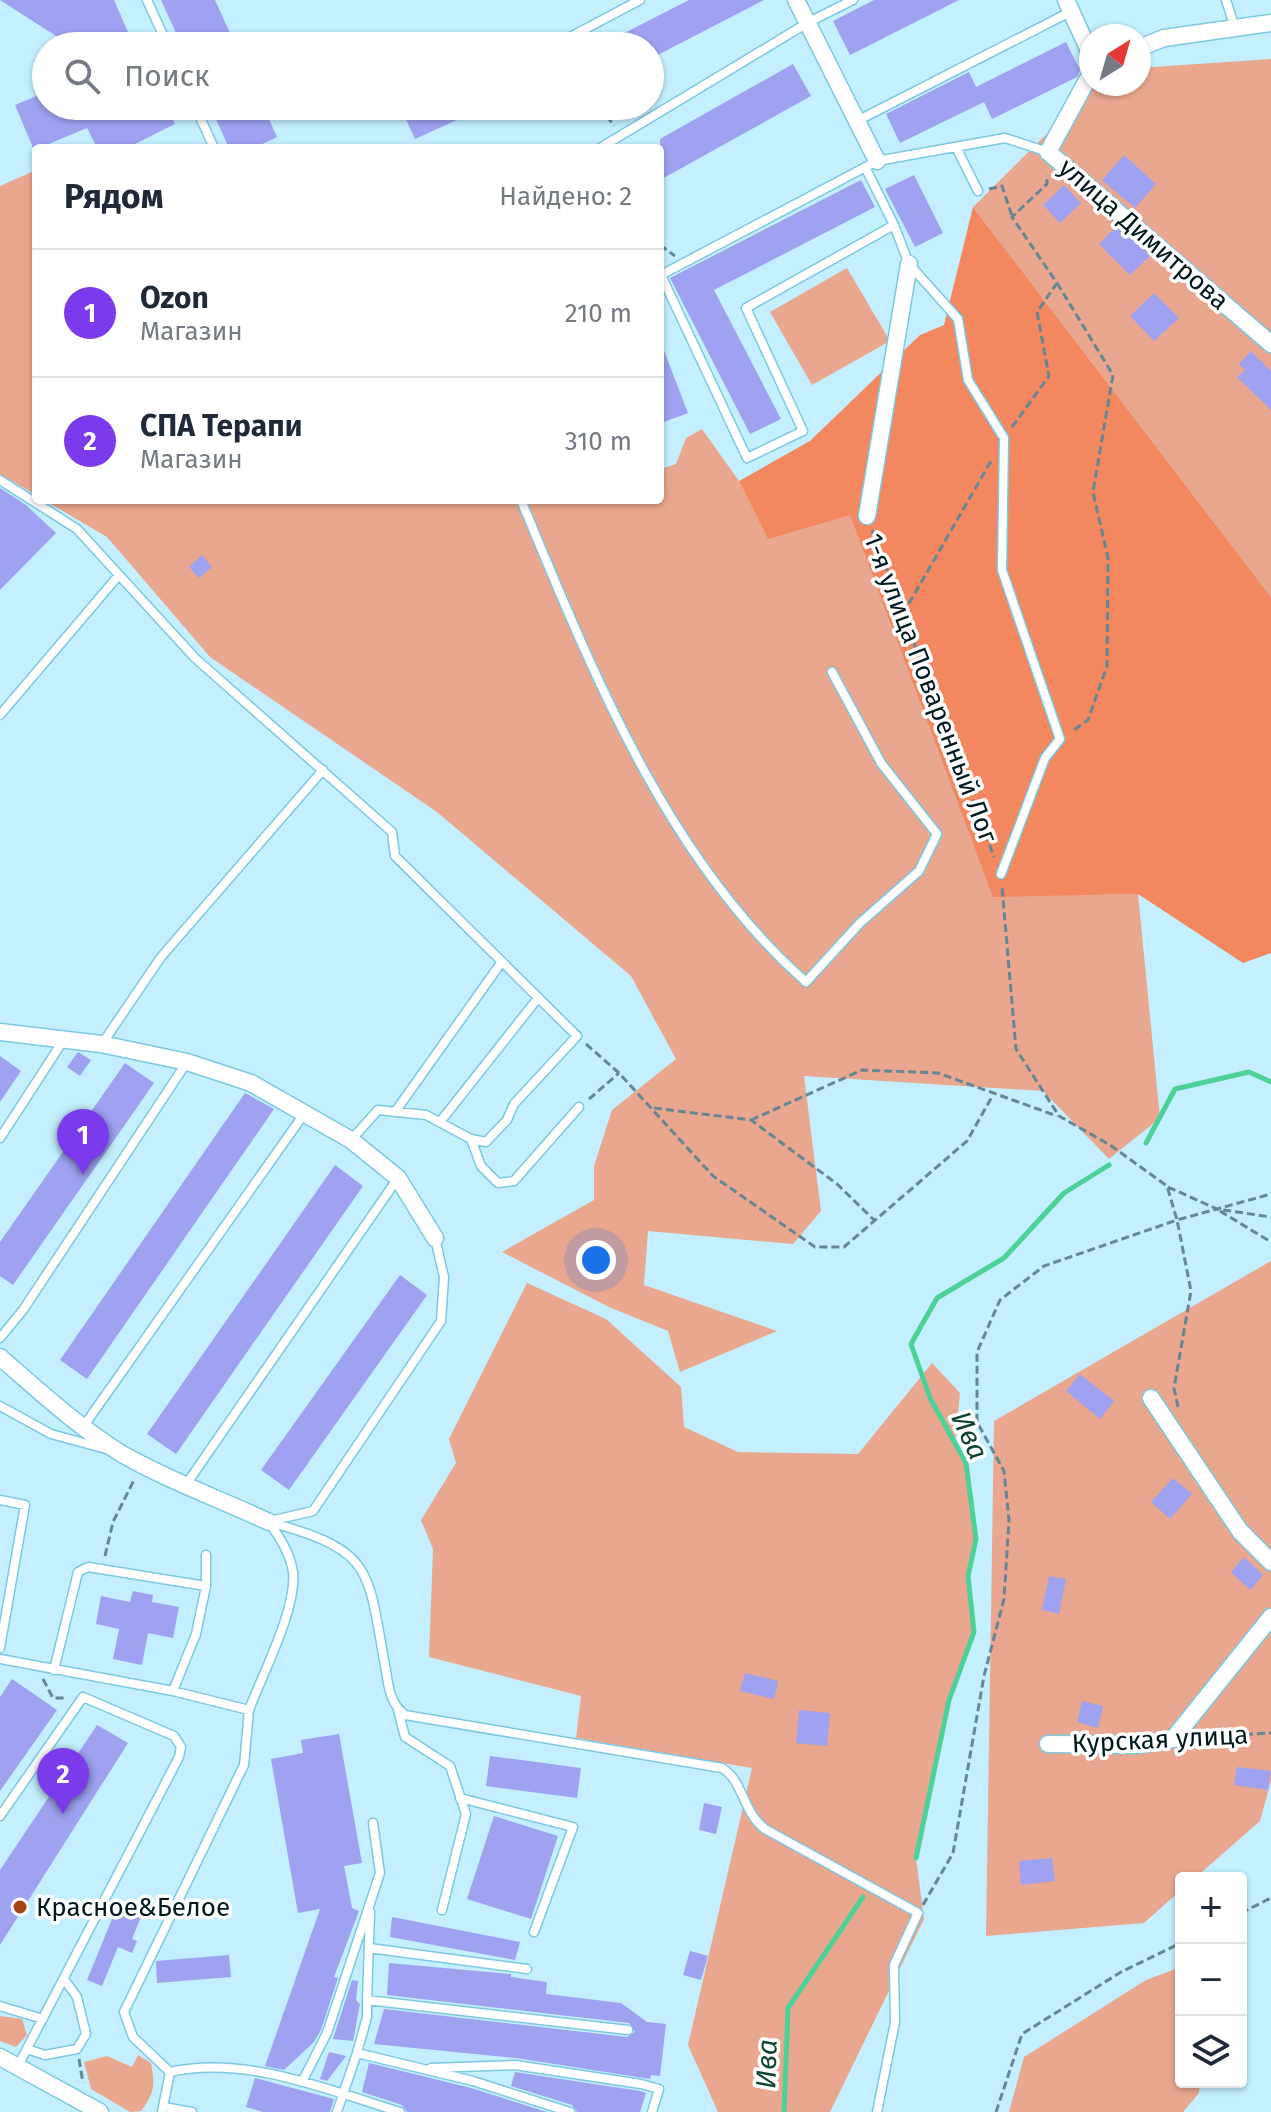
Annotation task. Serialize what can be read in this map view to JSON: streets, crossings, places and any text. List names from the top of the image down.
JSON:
{
  "streets": {
    "street": ["улица Димитрова", "1-я улица Поваренный Лог", "Курская улица"]
  },
  "water": ["Ива"],
  "places": ["Красное&Белое"],
  "north": "top right",
  "page": {
    "search": "Поиск",
    "heading": ["Рядом", "Найдено: 2"],
    "list": [
      {
        "mark": "1",
        "name": "Ozon",
        "note": "Магазин",
        "value": "210 m"
      },
      {
        "mark": "2",
        "name": "СПА Терапи",
        "note": "Магазин",
        "value": "310 m"
      }
    ],
    "pins": ["1", "2"],
    "map_buttons": ["+", "−"]
  }
}
